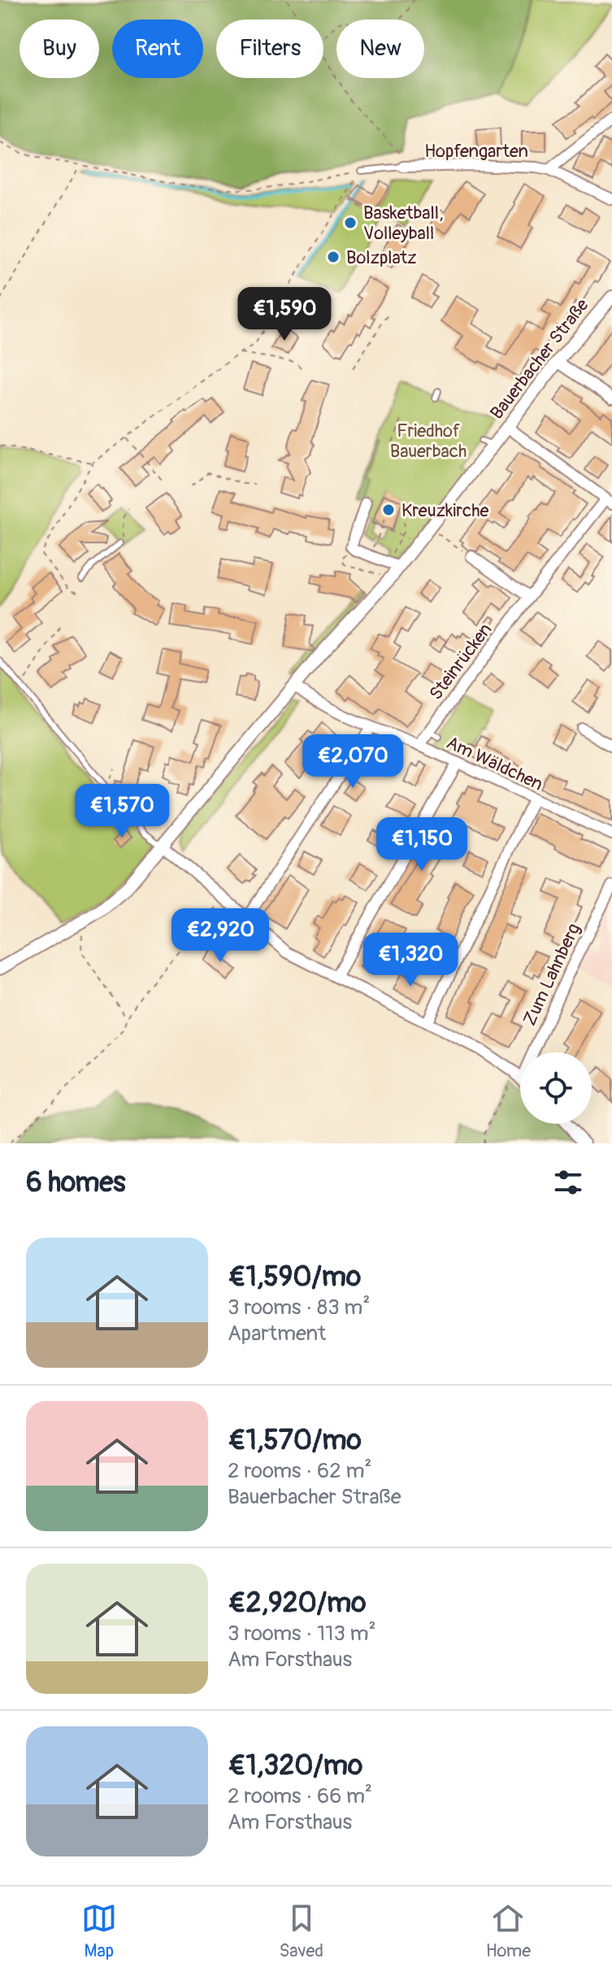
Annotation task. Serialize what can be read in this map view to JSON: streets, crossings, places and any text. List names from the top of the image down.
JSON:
{
  "streets": {
    "street": [
      "Hopfengarten",
      "Bauerbacher Straße",
      "Steinrücken",
      "Am Wäldchen",
      "Zum Lahnberg"
    ]
  },
  "crossings": [
    ["Bauerbacher Straße", "Am Wäldchen"],
    ["Steinrücken", "Am Wäldchen"]
  ],
  "parks": ["Friedhof Bauerbach"],
  "places": ["Basketball, Volleyball", "Bolzplatz", "Kreuzkirche"],
  "page": {
    "chip": [
      "Buy",
      "Rent",
      "Filters",
      "New"
    ],
    "price": [
      "€1,590",
      "€2,070",
      "€1,570",
      "€1,150",
      "€2,920",
      "€1,320"
    ],
    "heading": "6 homes",
    "list": [
      {
        "name": "€1,590/mo",
        "note": "3 rooms · 83 m² · Apartment"
      },
      {
        "name": "€1,570/mo",
        "note": "2 rooms · 62 m² · Bauerbacher Straße"
      },
      {
        "name": "€2,920/mo",
        "note": "3 rooms · 113 m² · Am Forsthaus"
      },
      {
        "name": "€1,320/mo",
        "note": "2 rooms · 66 m² · Am Forsthaus"
      }
    ],
    "tabs": ["Map", "Saved", "Home"]
  }
}
